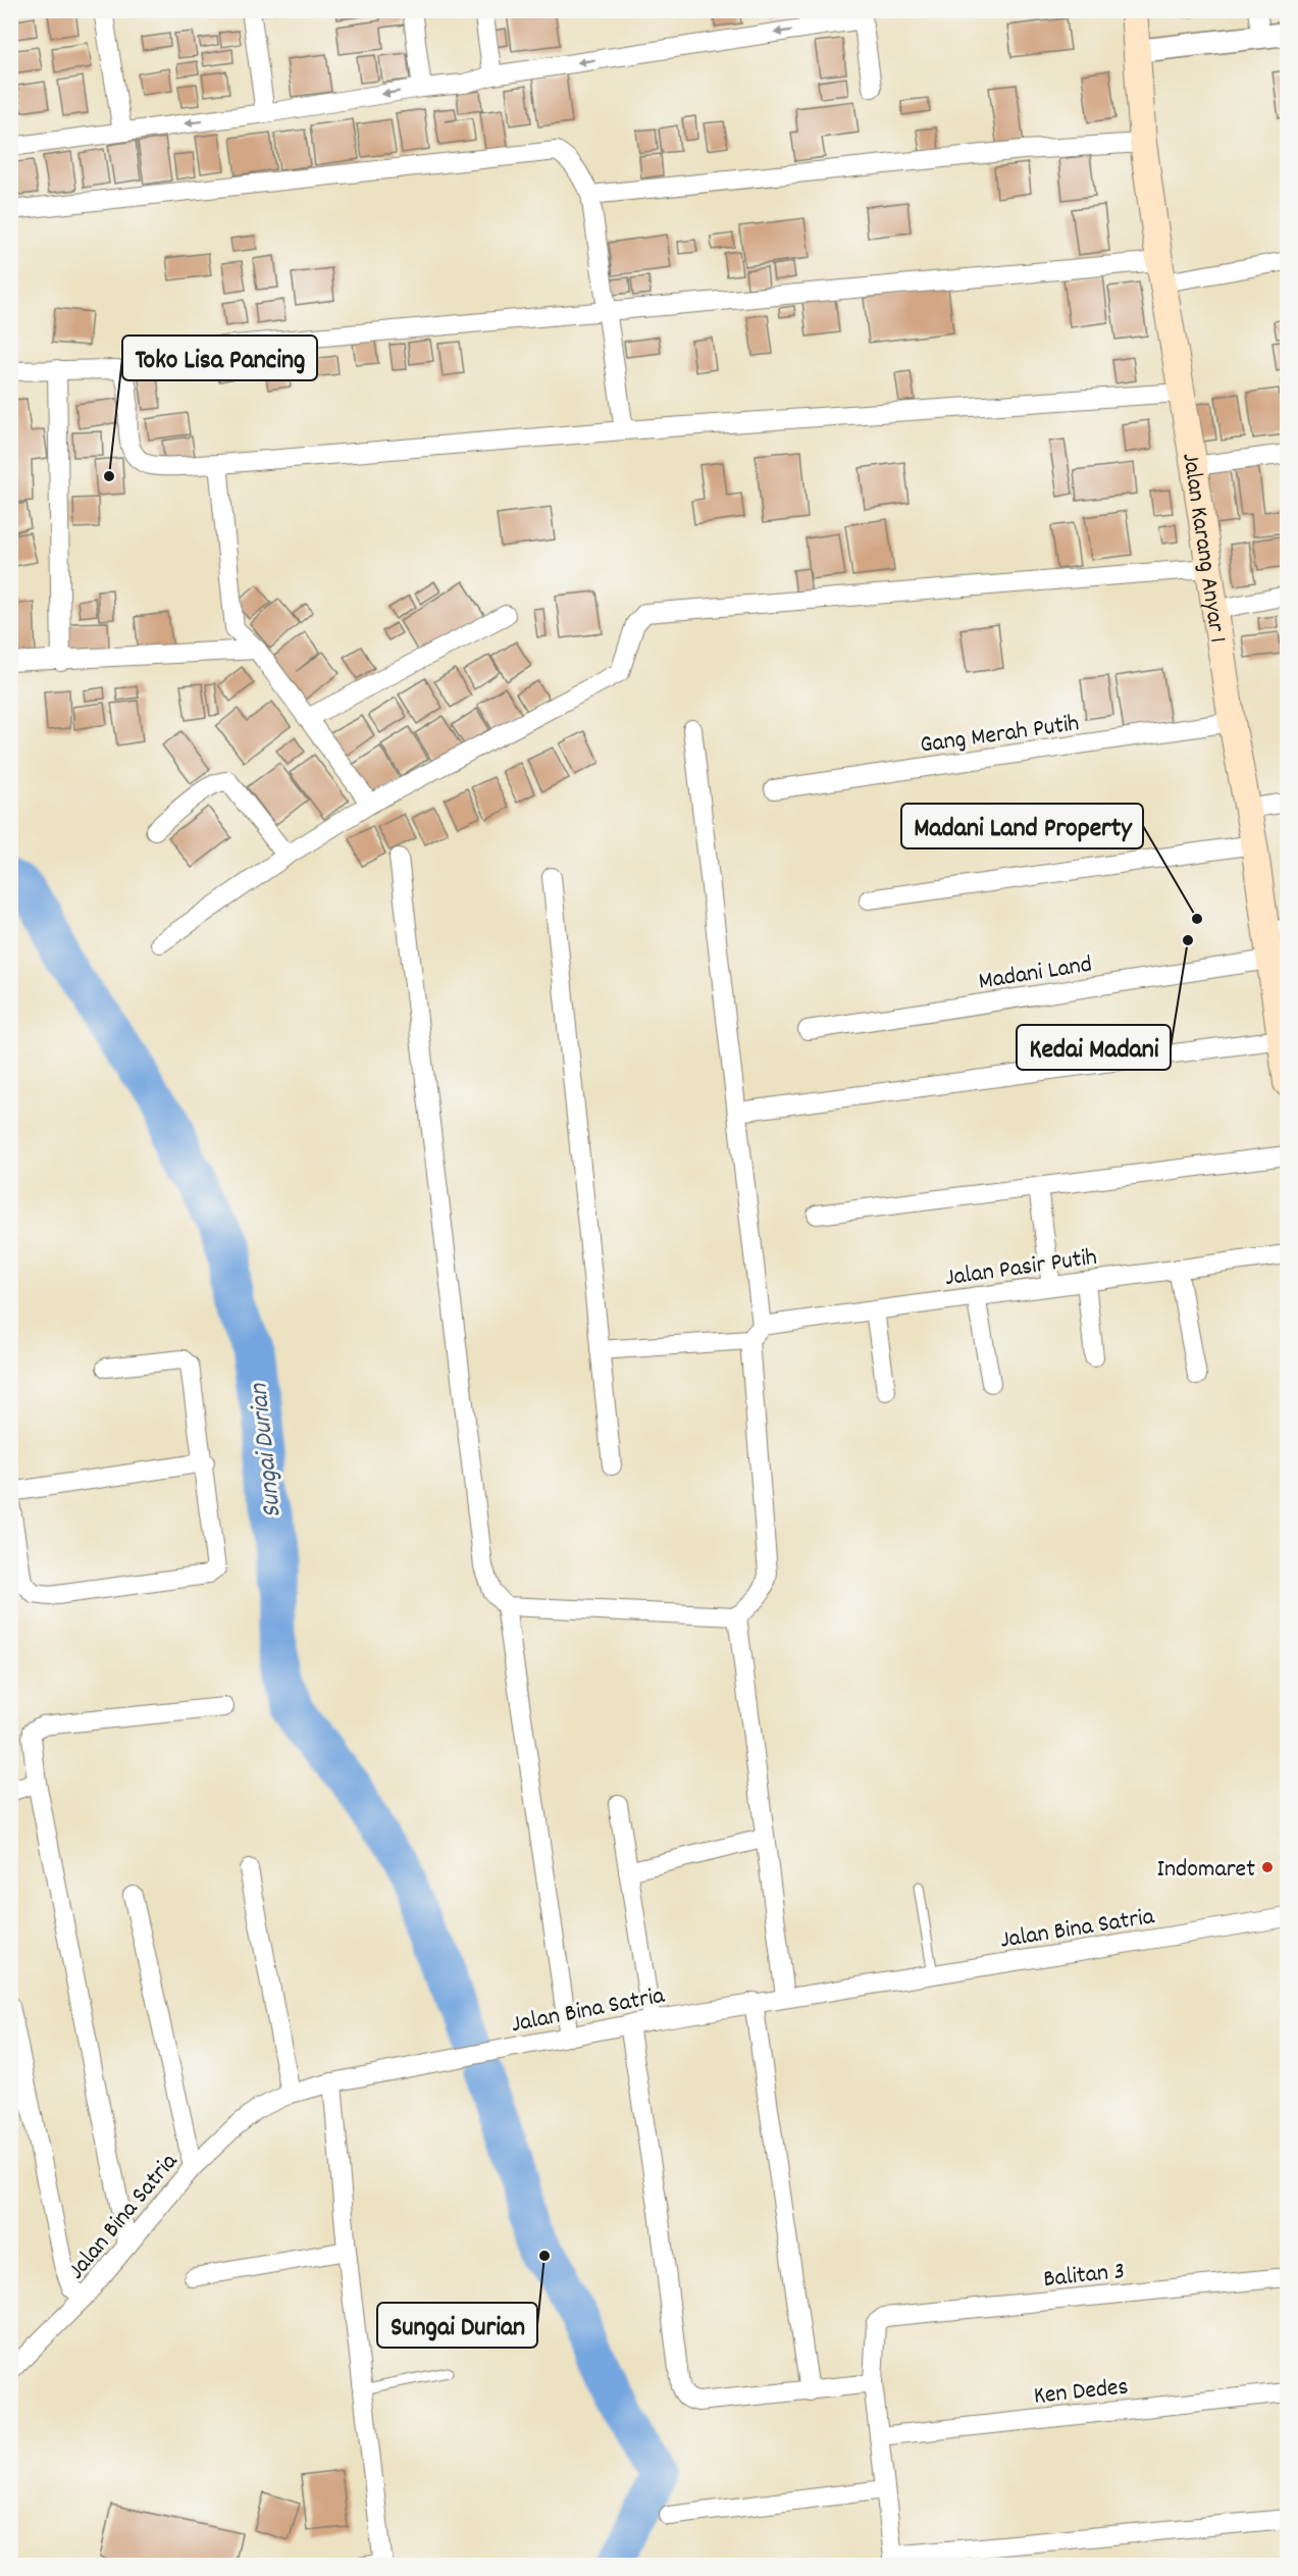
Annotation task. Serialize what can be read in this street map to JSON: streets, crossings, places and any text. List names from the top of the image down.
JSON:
{
  "streets": {
    "main road": ["Jalan Karang Anyar 1"],
    "street": [
      "Gang Merah Putih",
      "Madani Land",
      "Jalan Pasir Putih",
      "Jalan Bina Satria",
      "Balitan 3",
      "Ken Dedes"
    ]
  },
  "crossings": [
    ["Jalan Karang Anyar 1", "Gang Merah Putih"],
    ["Jalan Karang Anyar 1", "Madani Land"]
  ],
  "water": ["Sungai Durian"],
  "places": [
    "Toko Lisa Pancing",
    "Madani Land Property",
    "Kedai Madani",
    "Indomaret",
    "Sungai Durian"
  ]
}
